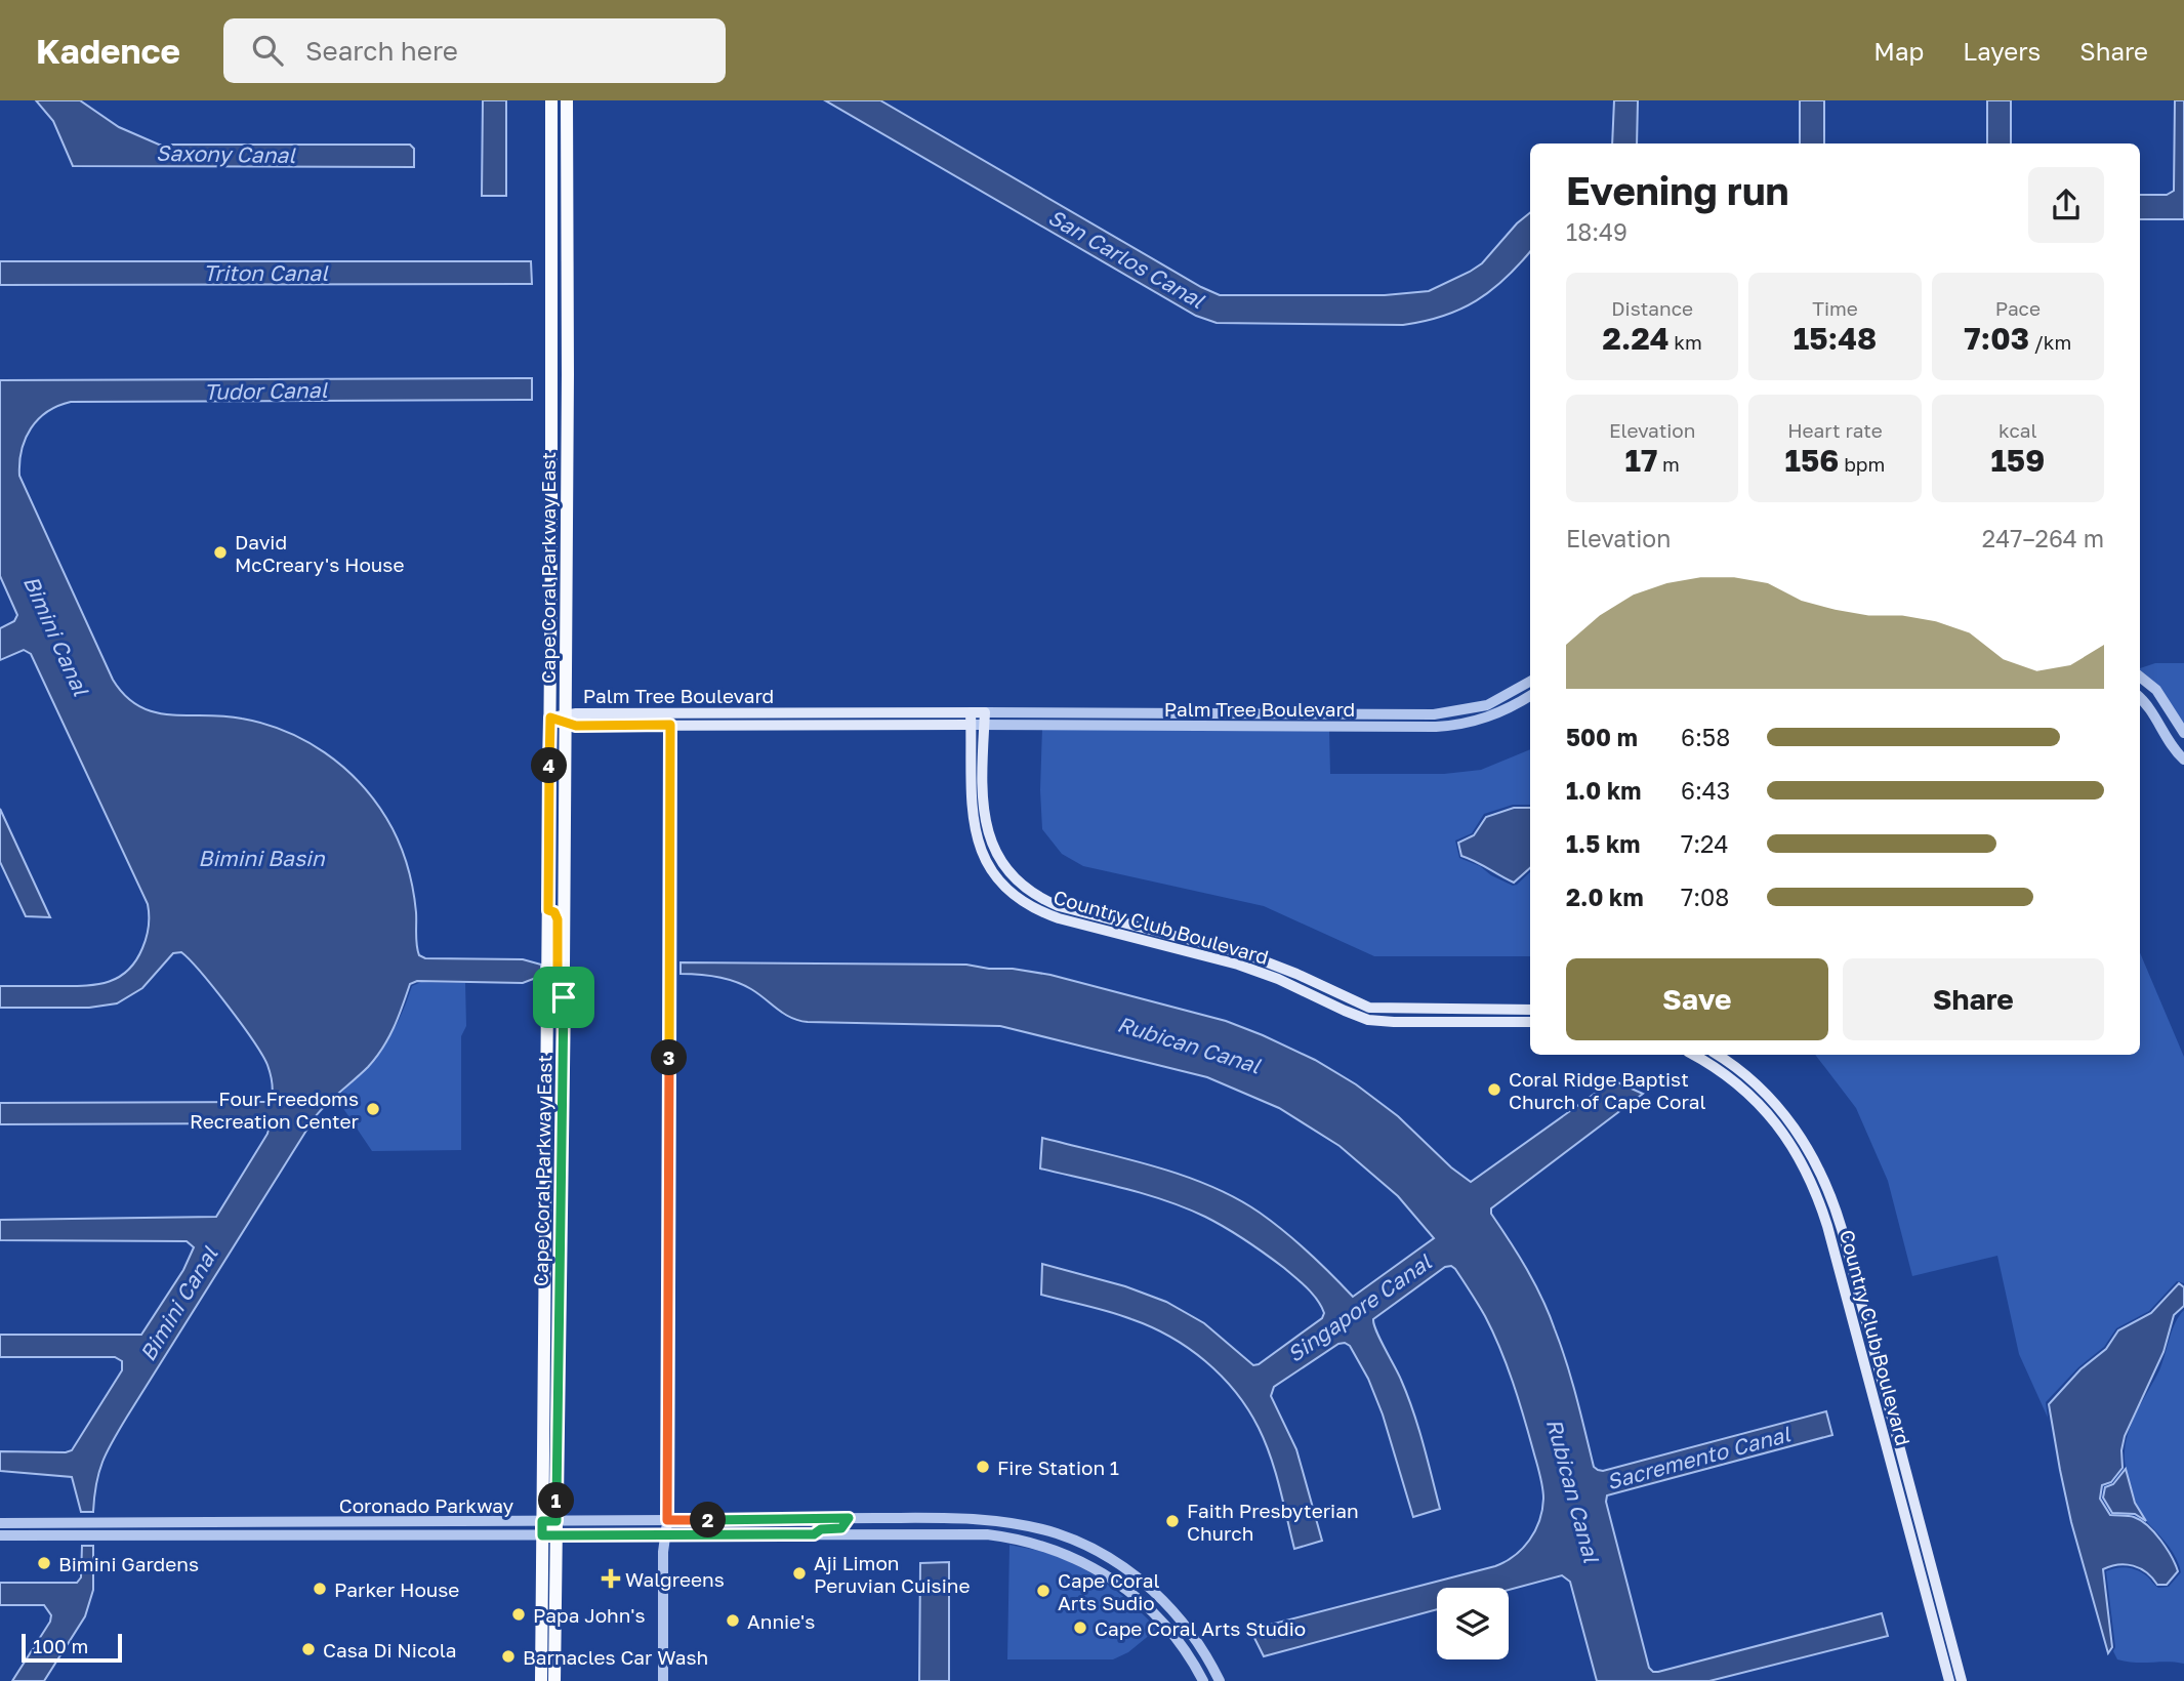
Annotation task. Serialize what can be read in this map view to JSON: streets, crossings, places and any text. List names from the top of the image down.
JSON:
{
  "streets": {
    "main road": ["Cape Coral Parkway East", "Palm Tree Boulevard", "Country Club Boulevard"],
    "street": ["Coronado Parkway"]
  },
  "crossings": [
    ["Cape Coral Parkway East", "Palm Tree Boulevard"],
    ["Cape Coral Parkway East", "Coronado Parkway"],
    ["Palm Tree Boulevard", "Country Club Boulevard"]
  ],
  "water": [
    "Saxony Canal",
    "San Carlos Canal",
    "Triton Canal",
    "Tudor Canal",
    "Bimini Canal",
    "Bimini Basin",
    "Rubican Canal",
    "Singapore Canal",
    "Sacremento Canal"
  ],
  "places": {
    "other": [
      "David McCreary's House",
      "Coral Ridge Baptist Church of Cape Coral",
      "Four Freedoms Recreation Center",
      "Fire Station 1",
      "Faith Presbyterian Church",
      "Bimini Gardens",
      "Aji Limon Peruvian Cuisine",
      "Parker House",
      "Cape Coral Arts Sudio",
      "Papa John's",
      "Annie's",
      "Cape Coral Arts Studio",
      "Casa Di Nicola",
      "Barnacles Car Wash"
    ],
    "health": ["Walgreens"]
  },
  "scale_bar": "100 m",
  "page": {
    "header": "Kadence",
    "search": "Search here",
    "nav": ["Map", "Layers", "Share"],
    "heading": ["Evening run", "18:49"],
    "stats": [
      ["Distance", "2.24 km"],
      ["Time", "15:48"],
      ["Pace", "7:03 /km"],
      ["Elevation", "17 m"],
      ["Heart rate", "156 bpm"],
      ["kcal", "159"]
    ],
    "chart": ["Elevation", "247–264 m"],
    "list": [
      {
        "name": "500 m",
        "note": "6:58"
      },
      {
        "name": "1.0 km",
        "note": "6:43"
      },
      {
        "name": "1.5 km",
        "note": "7:24"
      },
      {
        "name": "2.0 km",
        "note": "7:08"
      }
    ],
    "pins": [
      "4",
      "3",
      "1",
      "2"
    ],
    "buttons": ["Save", "Share"],
    "scale": "100 m"
  }
}
